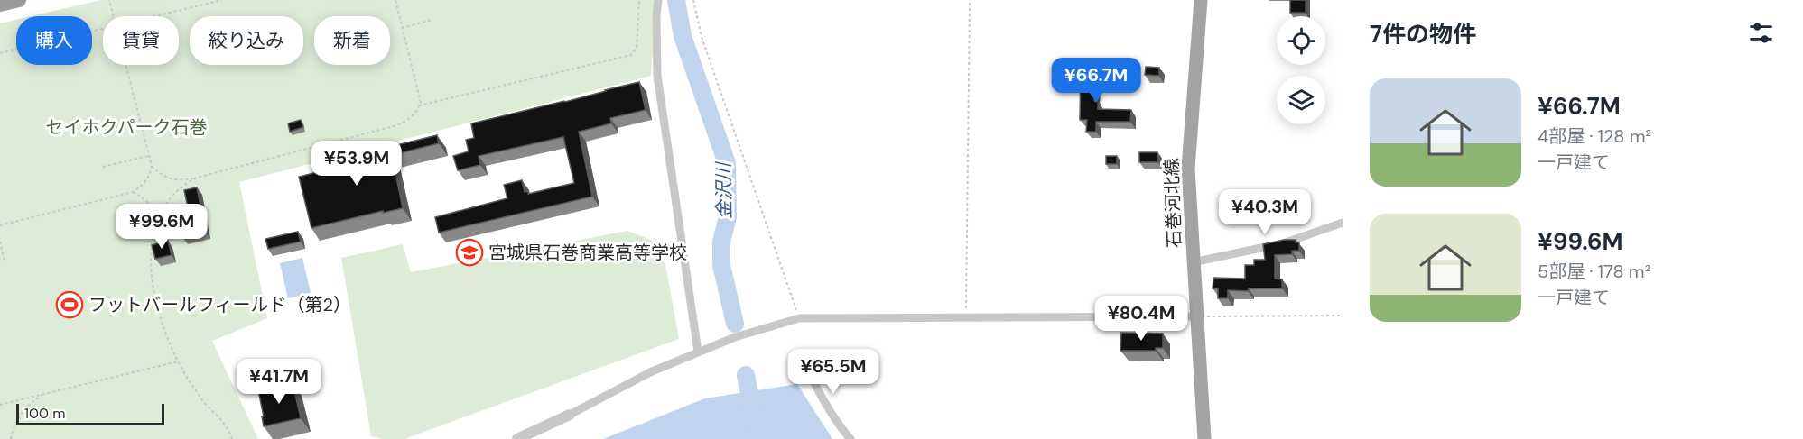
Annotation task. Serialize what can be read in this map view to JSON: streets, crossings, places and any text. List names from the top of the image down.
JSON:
{
  "streets": {
    "main road": ["石巻河北線"]
  },
  "water": ["金沢川"],
  "parks": ["セイホクパーク石巻"],
  "places": {
    "school or university": ["宮城県石巻商業高等学校"],
    "sports": ["フットバールフィールド（第2）"]
  },
  "scale_bar": "100 m",
  "page": {
    "heading": "7件の物件",
    "chip": [
      "購入",
      "賃貸",
      "絞り込み",
      "新着"
    ],
    "price": [
      "¥66.7M",
      "¥53.9M",
      "¥40.3M",
      "¥99.6M",
      "¥80.4M",
      "¥65.5M",
      "¥41.7M"
    ],
    "list": [
      {
        "name": "¥66.7M",
        "note": "4部屋 · 128 m² · 一戸建て"
      },
      {
        "name": "¥99.6M",
        "note": "5部屋 · 178 m² · 一戸建て"
      }
    ],
    "scale": "100 m"
  }
}
